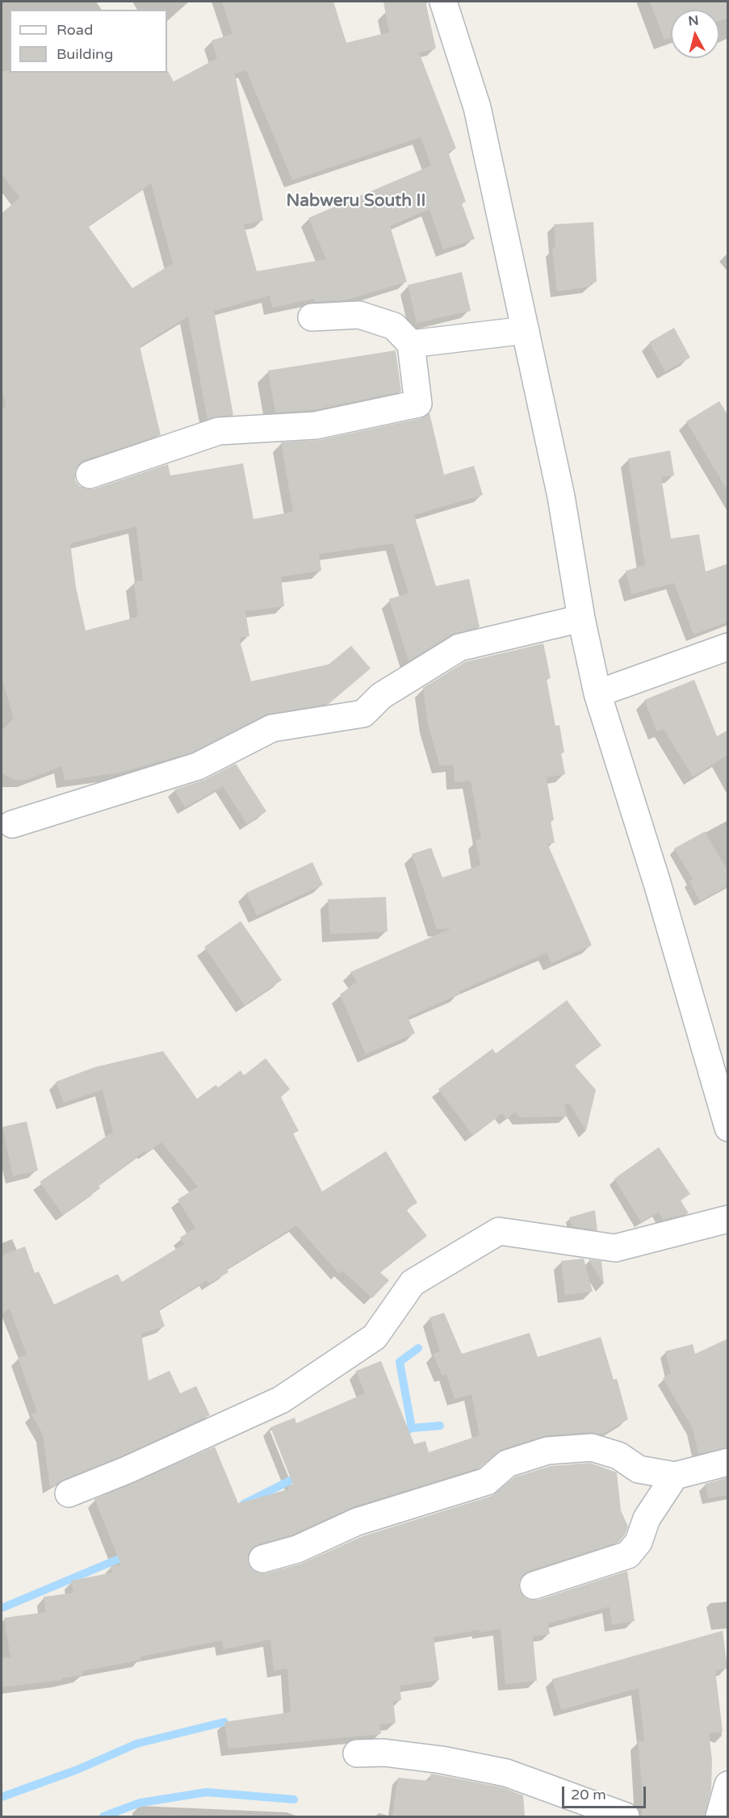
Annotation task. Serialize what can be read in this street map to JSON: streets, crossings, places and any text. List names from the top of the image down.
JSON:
{
  "districts": ["Nabweru South II"],
  "legend": ["Road", "Building"],
  "scale_bar": "20 m",
  "north": "top"
}
